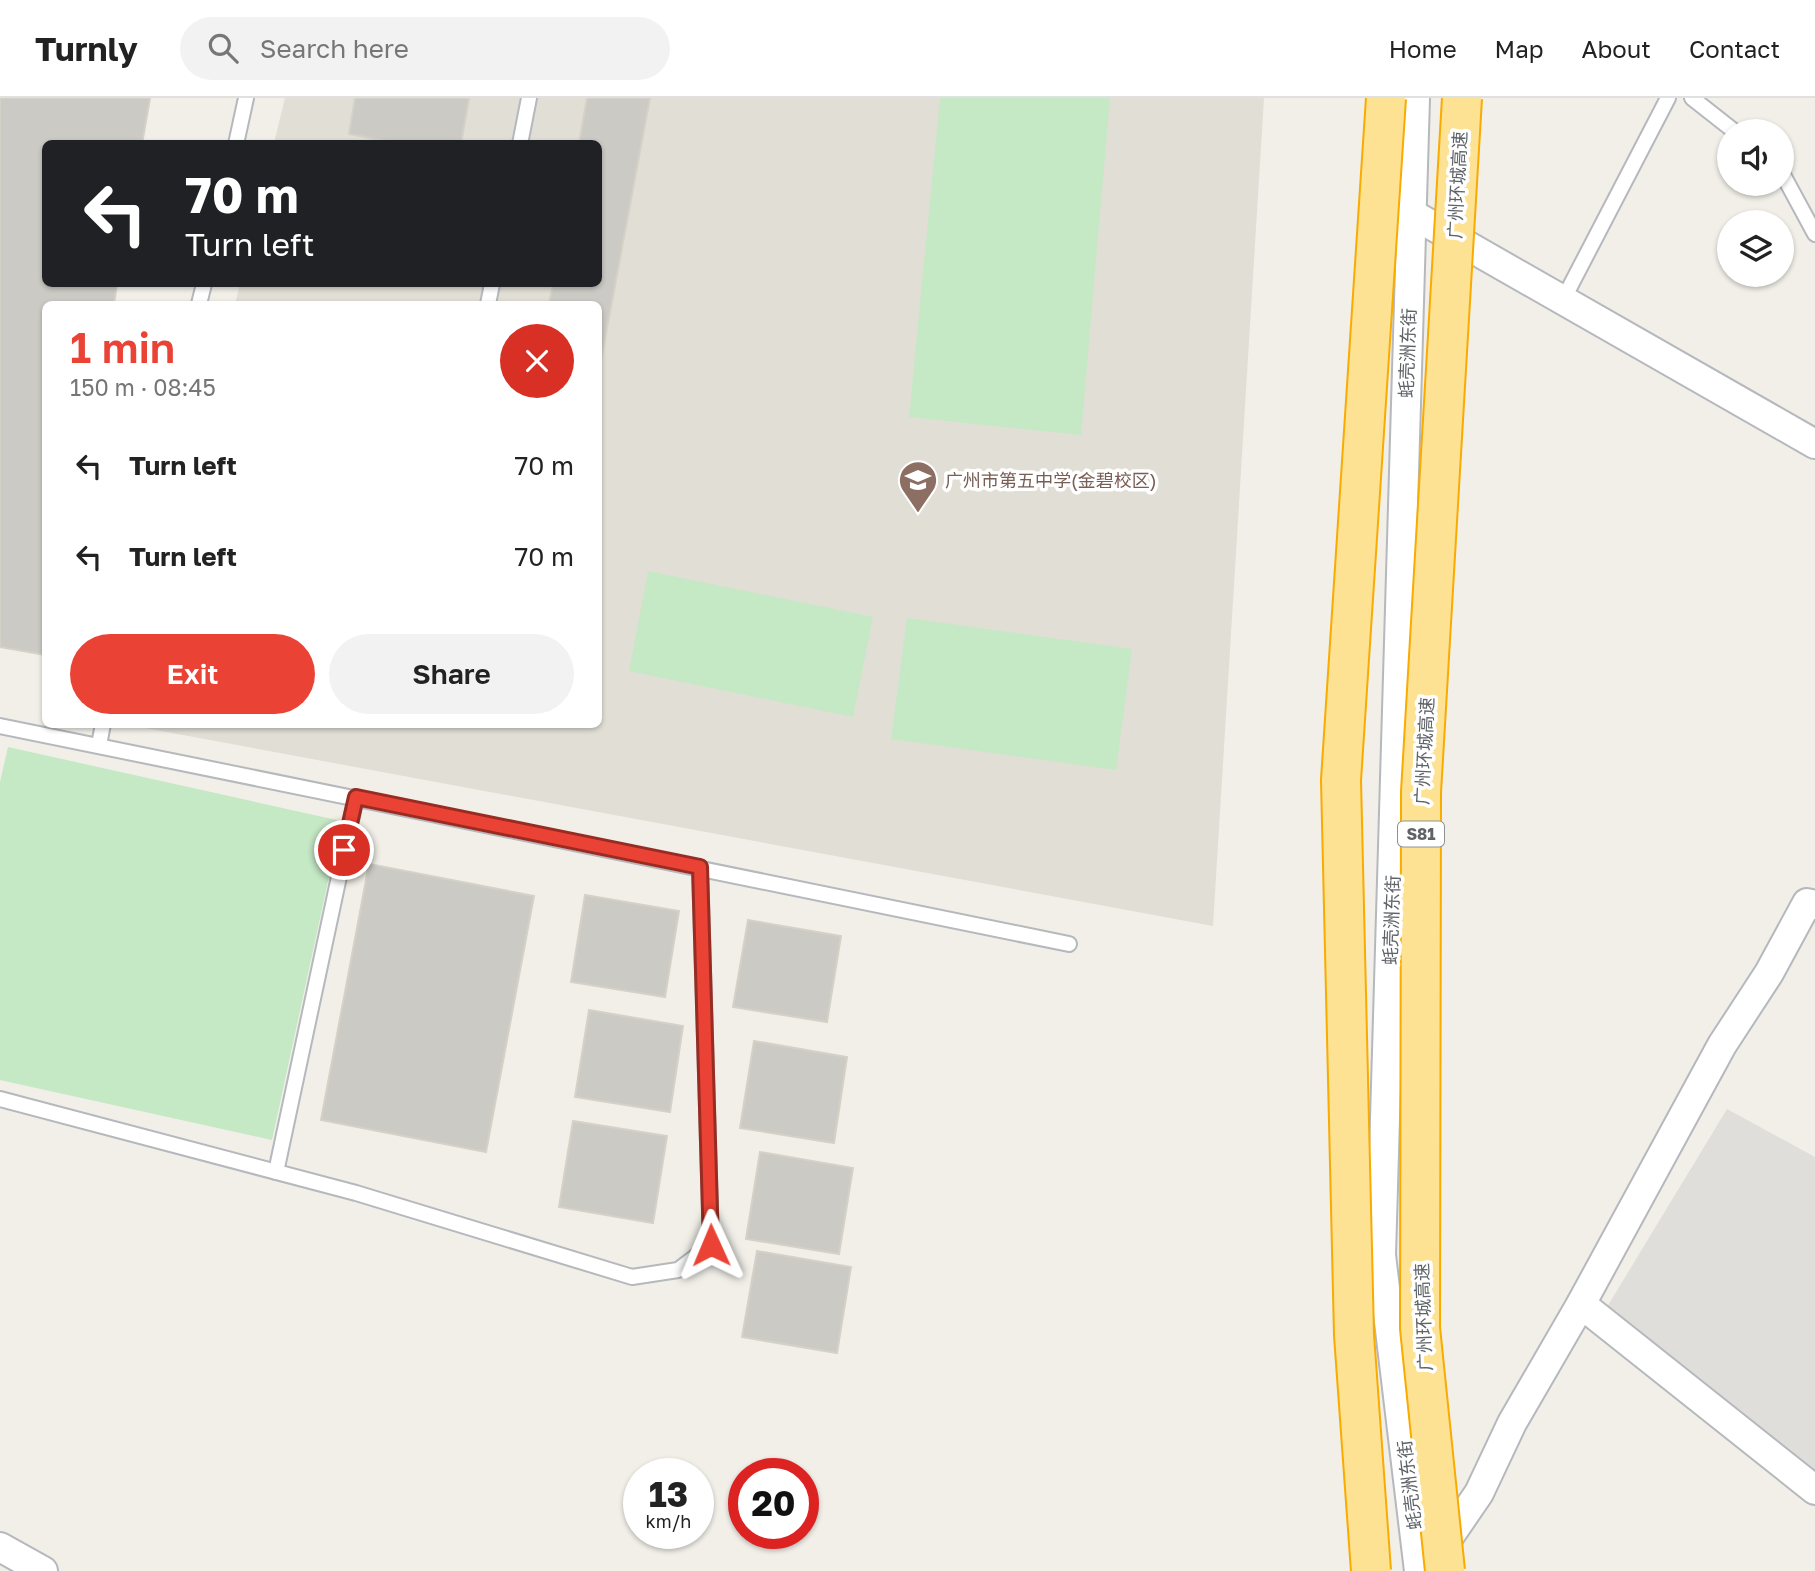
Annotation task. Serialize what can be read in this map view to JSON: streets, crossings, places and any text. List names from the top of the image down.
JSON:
{
  "streets": {
    "highway": ["广州环城高速", "S81"],
    "street": ["蚝壳洲东街"]
  },
  "places": {
    "school or university": ["广州市第五中学(金碧校区)"]
  },
  "page": {
    "header": "Turnly",
    "search": "Search here",
    "nav": [
      "Home",
      "Map",
      "About",
      "Contact"
    ],
    "turn": ["70 m", "Turn left"],
    "heading": ["1 min", "150 m · 08:45"],
    "list": [
      {
        "name": "Turn left",
        "value": "70 m"
      },
      {
        "name": "Turn left",
        "value": "70 m"
      }
    ],
    "buttons": ["Exit", "Share"],
    "speed": "13 km/h",
    "limit": "20"
  }
}
